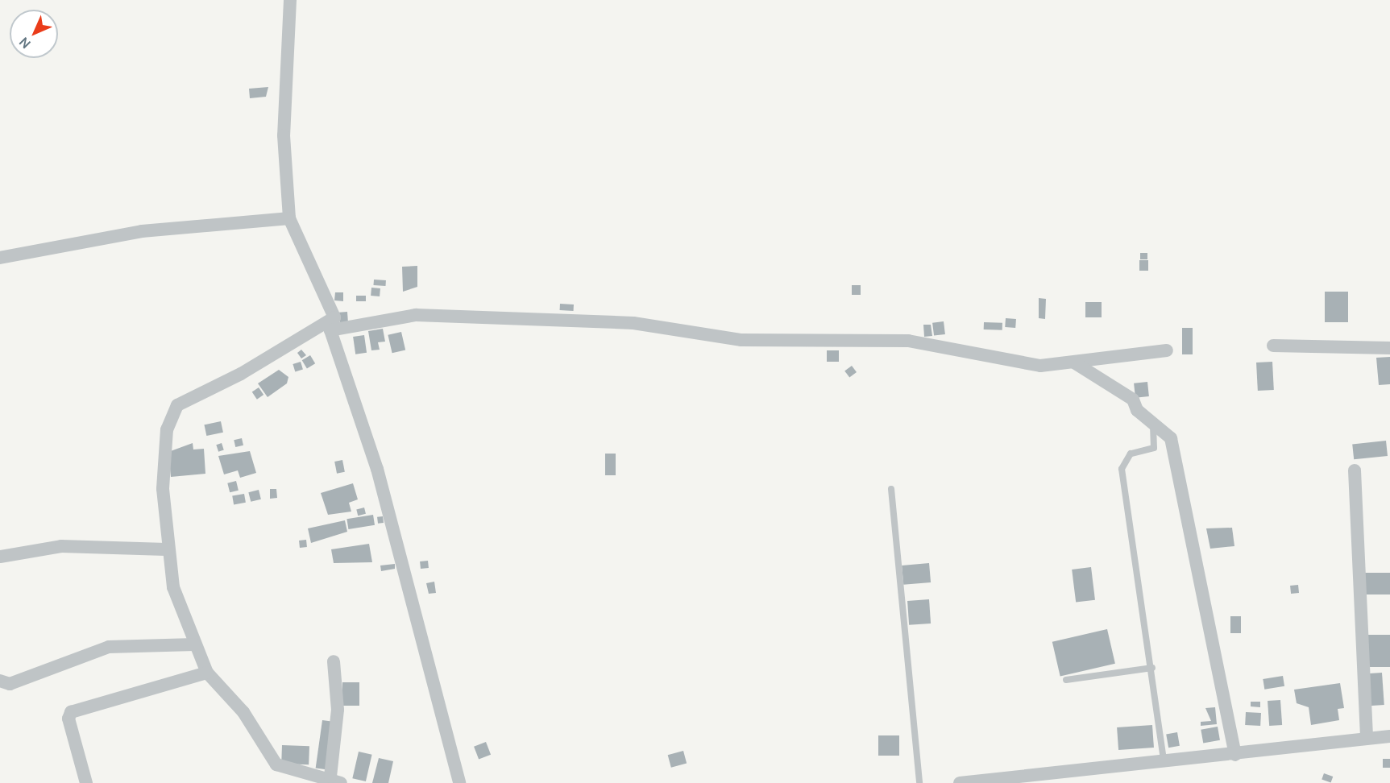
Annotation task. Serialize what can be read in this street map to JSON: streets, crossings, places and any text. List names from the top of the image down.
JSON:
{
  "north": "bottom left"
}
